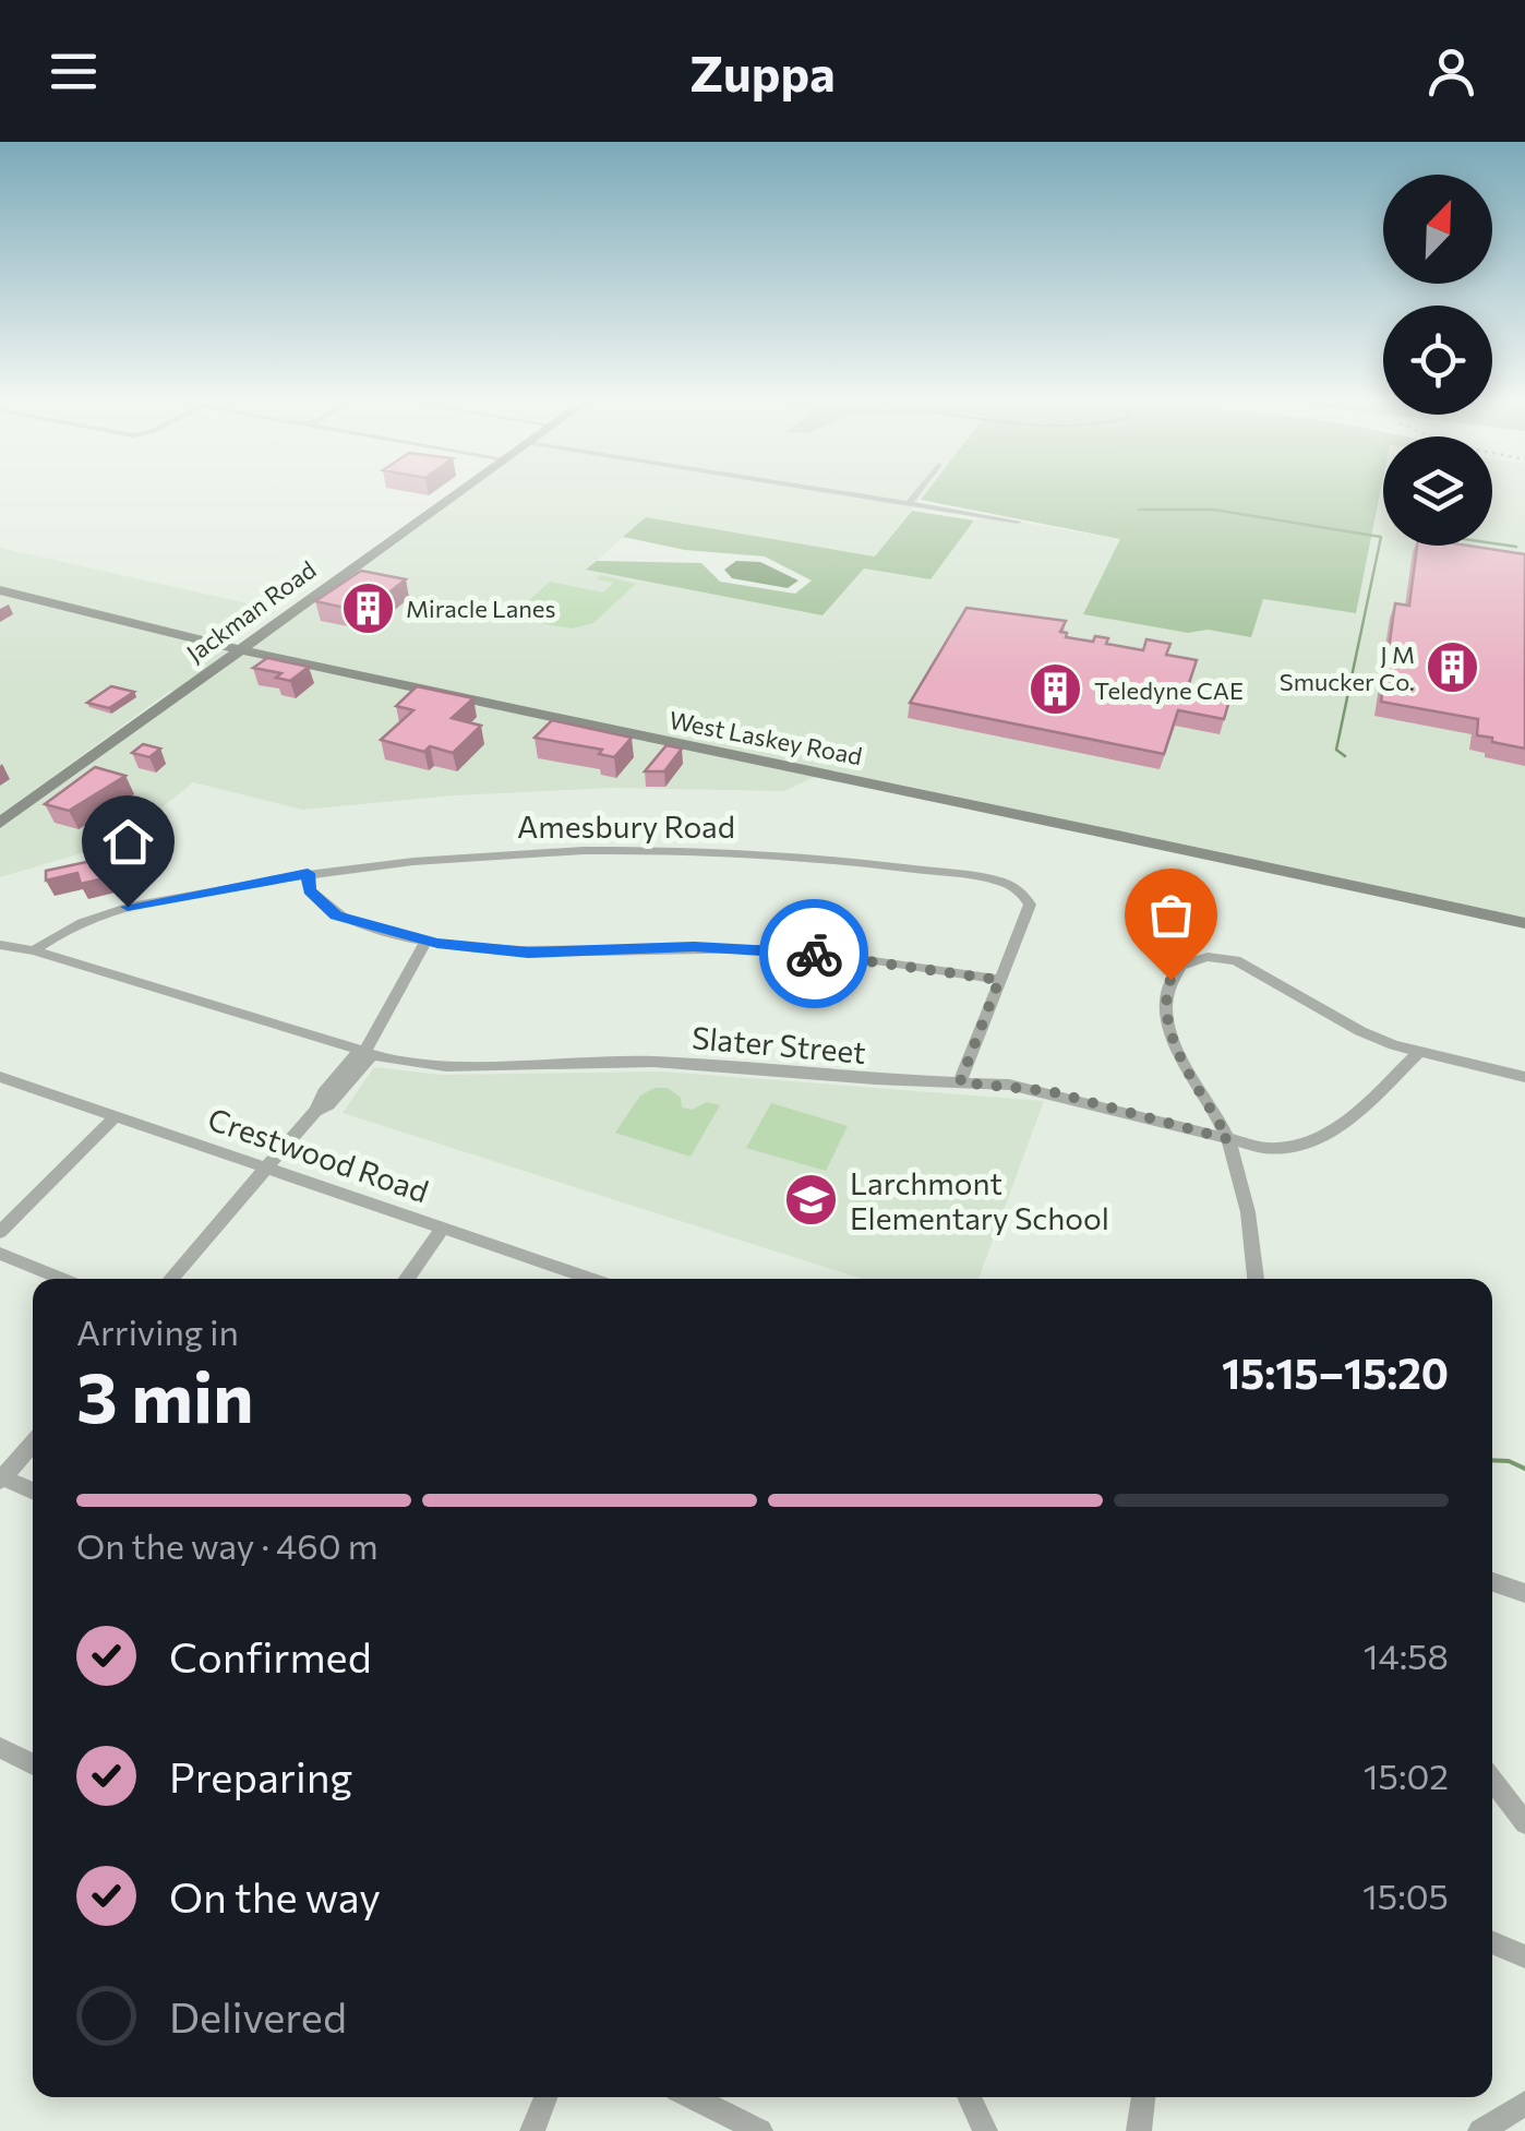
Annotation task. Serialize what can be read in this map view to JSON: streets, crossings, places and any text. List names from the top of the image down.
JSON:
{
  "streets": {
    "main road": ["Jackman Road", "West Laskey Road"],
    "street": ["Amesbury Road", "Slater Street", "Crestwood Road"]
  },
  "crossings": [
    ["Jackman Road", "West Laskey Road"],
    ["Amesbury Road", "Slater Street"]
  ],
  "places": {
    "building": ["Miracle Lanes", "J M Smucker Co.", "Teledyne CAE"],
    "school or university": ["Larchmont Elementary School"]
  },
  "north": "top right",
  "page": {
    "header": "Zuppa",
    "heading": ["3 min", "Arriving in", "15:15–15:20"],
    "bar": "On the way · 460 m",
    "list": [
      ["Confirmed", "14:58"],
      ["Preparing", "15:02"],
      ["On the way", "15:05"],
      "Delivered"
    ]
  }
}
